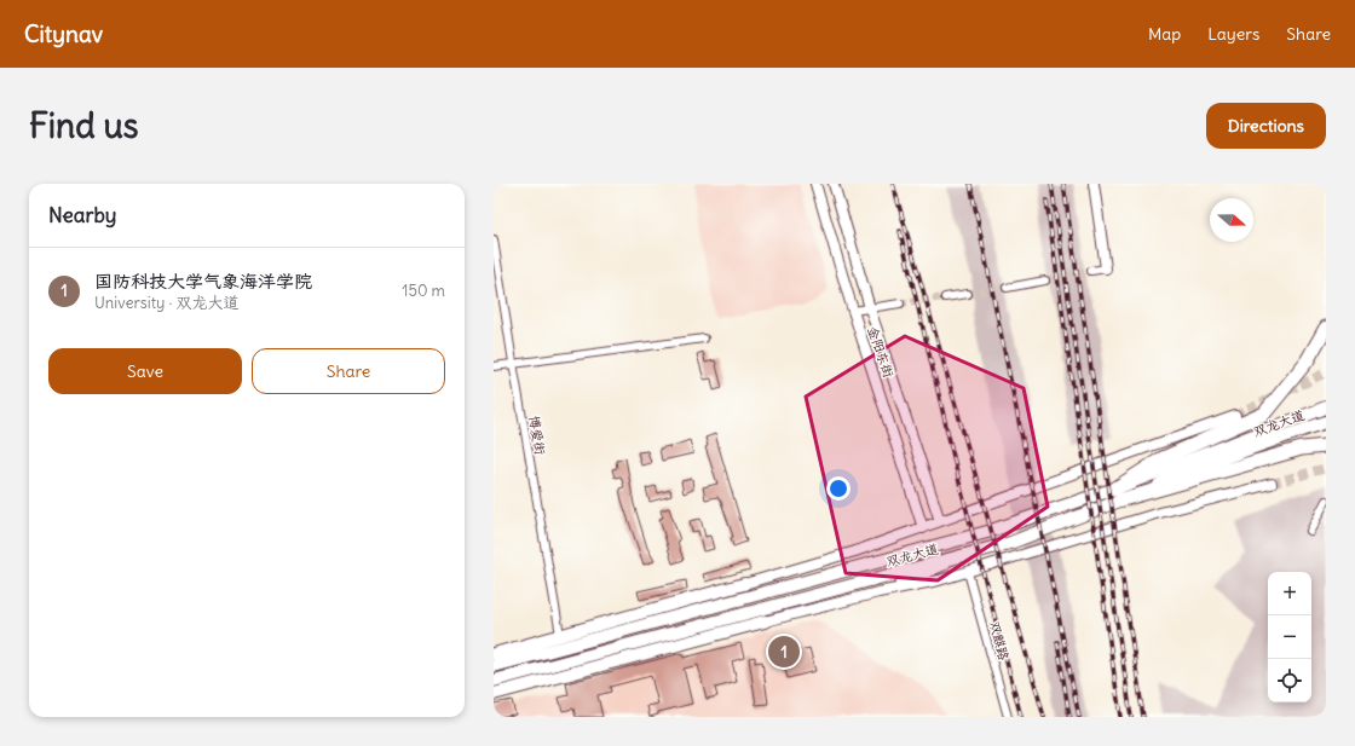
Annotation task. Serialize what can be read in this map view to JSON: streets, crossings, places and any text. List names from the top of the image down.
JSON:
{
  "streets": {
    "highway": ["双龙大道"],
    "street": ["金阳东街", "博爱街", "双麒路"]
  },
  "north": "right",
  "page": {
    "header": "Citynav",
    "nav": ["Map", "Layers", "Share"],
    "buttons": [
      "Directions",
      ["Save", "Share"]
    ],
    "title": "Find us",
    "heading": "Nearby",
    "list": [
      {
        "mark": "1",
        "name": "国防科技大学气象海洋学院",
        "note": "University · 双龙大道",
        "value": "150 m"
      }
    ],
    "map_buttons": ["+", "−"],
    "pins": "1"
  }
}
